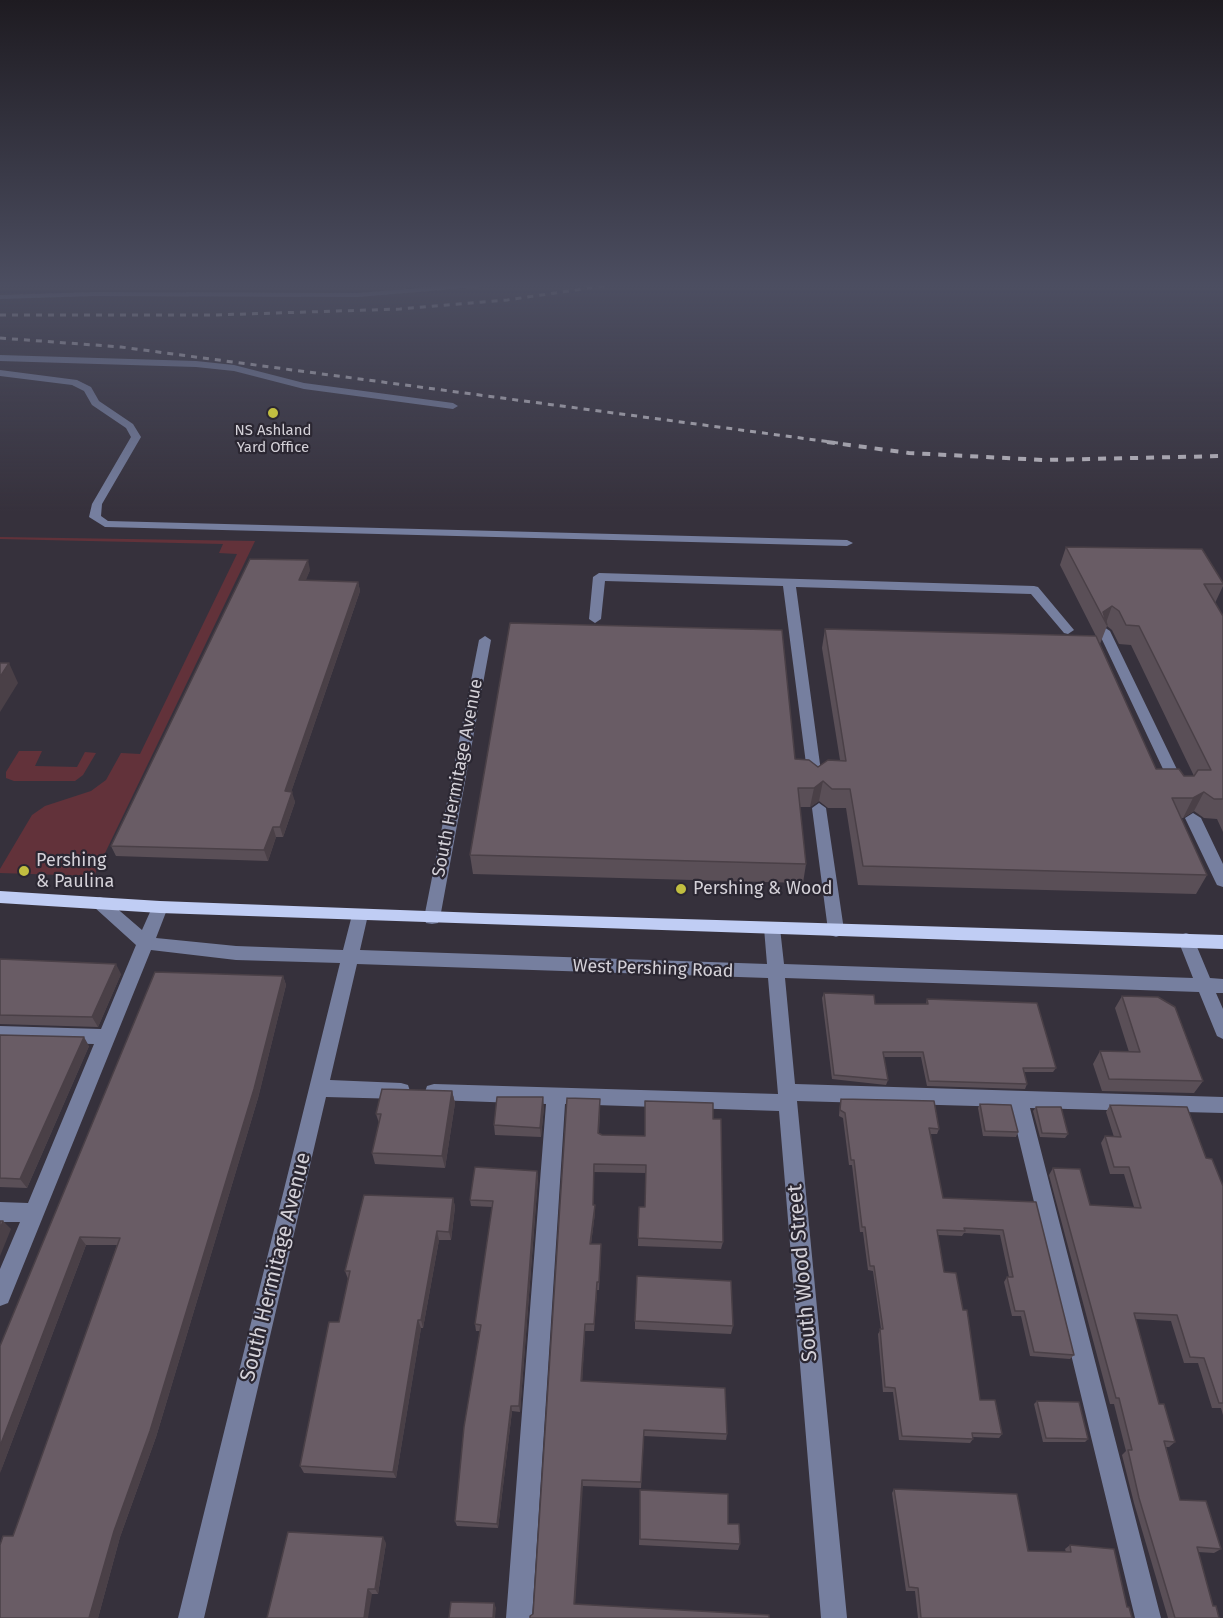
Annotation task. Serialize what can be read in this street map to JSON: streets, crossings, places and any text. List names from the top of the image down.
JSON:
{
  "streets": {
    "street": ["South Hermitage Avenue", "West Pershing Road", "South Wood Street"]
  },
  "crossings": [
    ["South Hermitage Avenue", "West Pershing Road"],
    ["West Pershing Road", "South Wood Street"]
  ],
  "places": ["NS Ashland Yard Office", "Pershing & Paulina", "Pershing & Wood"]
}
